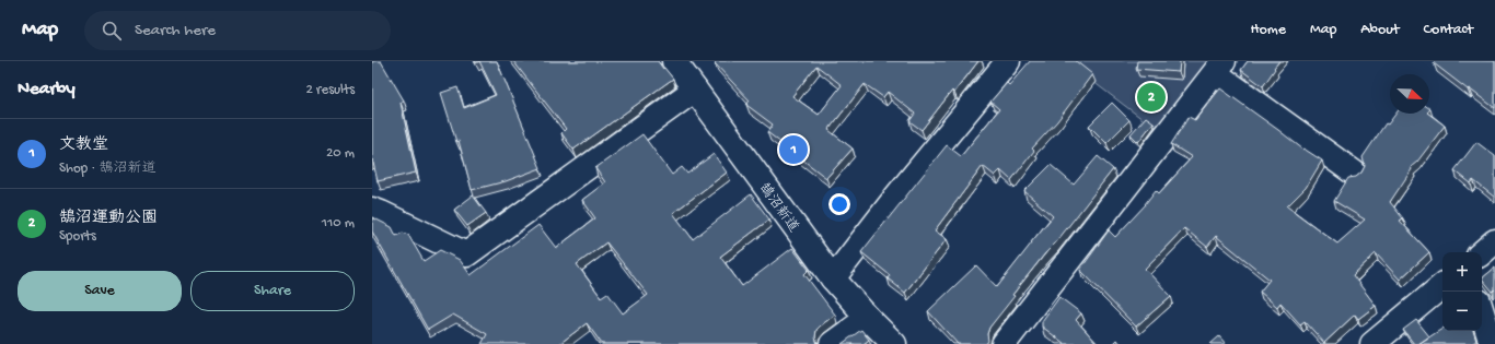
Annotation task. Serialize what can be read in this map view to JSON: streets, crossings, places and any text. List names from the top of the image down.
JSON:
{
  "streets": {
    "street": ["鵠沼新道"]
  },
  "north": "bottom right",
  "page": {
    "header": "Map",
    "search": "Search here",
    "nav": [
      "Home",
      "Map",
      "About",
      "Contact"
    ],
    "heading": ["Nearby", "2 results"],
    "pins": ["2", "1"],
    "list": [
      {
        "mark": "1",
        "name": "文教堂",
        "note": "Shop · 鵠沼新道",
        "value": "20 m"
      },
      {
        "mark": "2",
        "name": "鵠沼運動公園",
        "note": "Sports",
        "value": "110 m"
      }
    ],
    "map_buttons": ["+", "−"],
    "buttons": ["Save", "Share"]
  }
}
